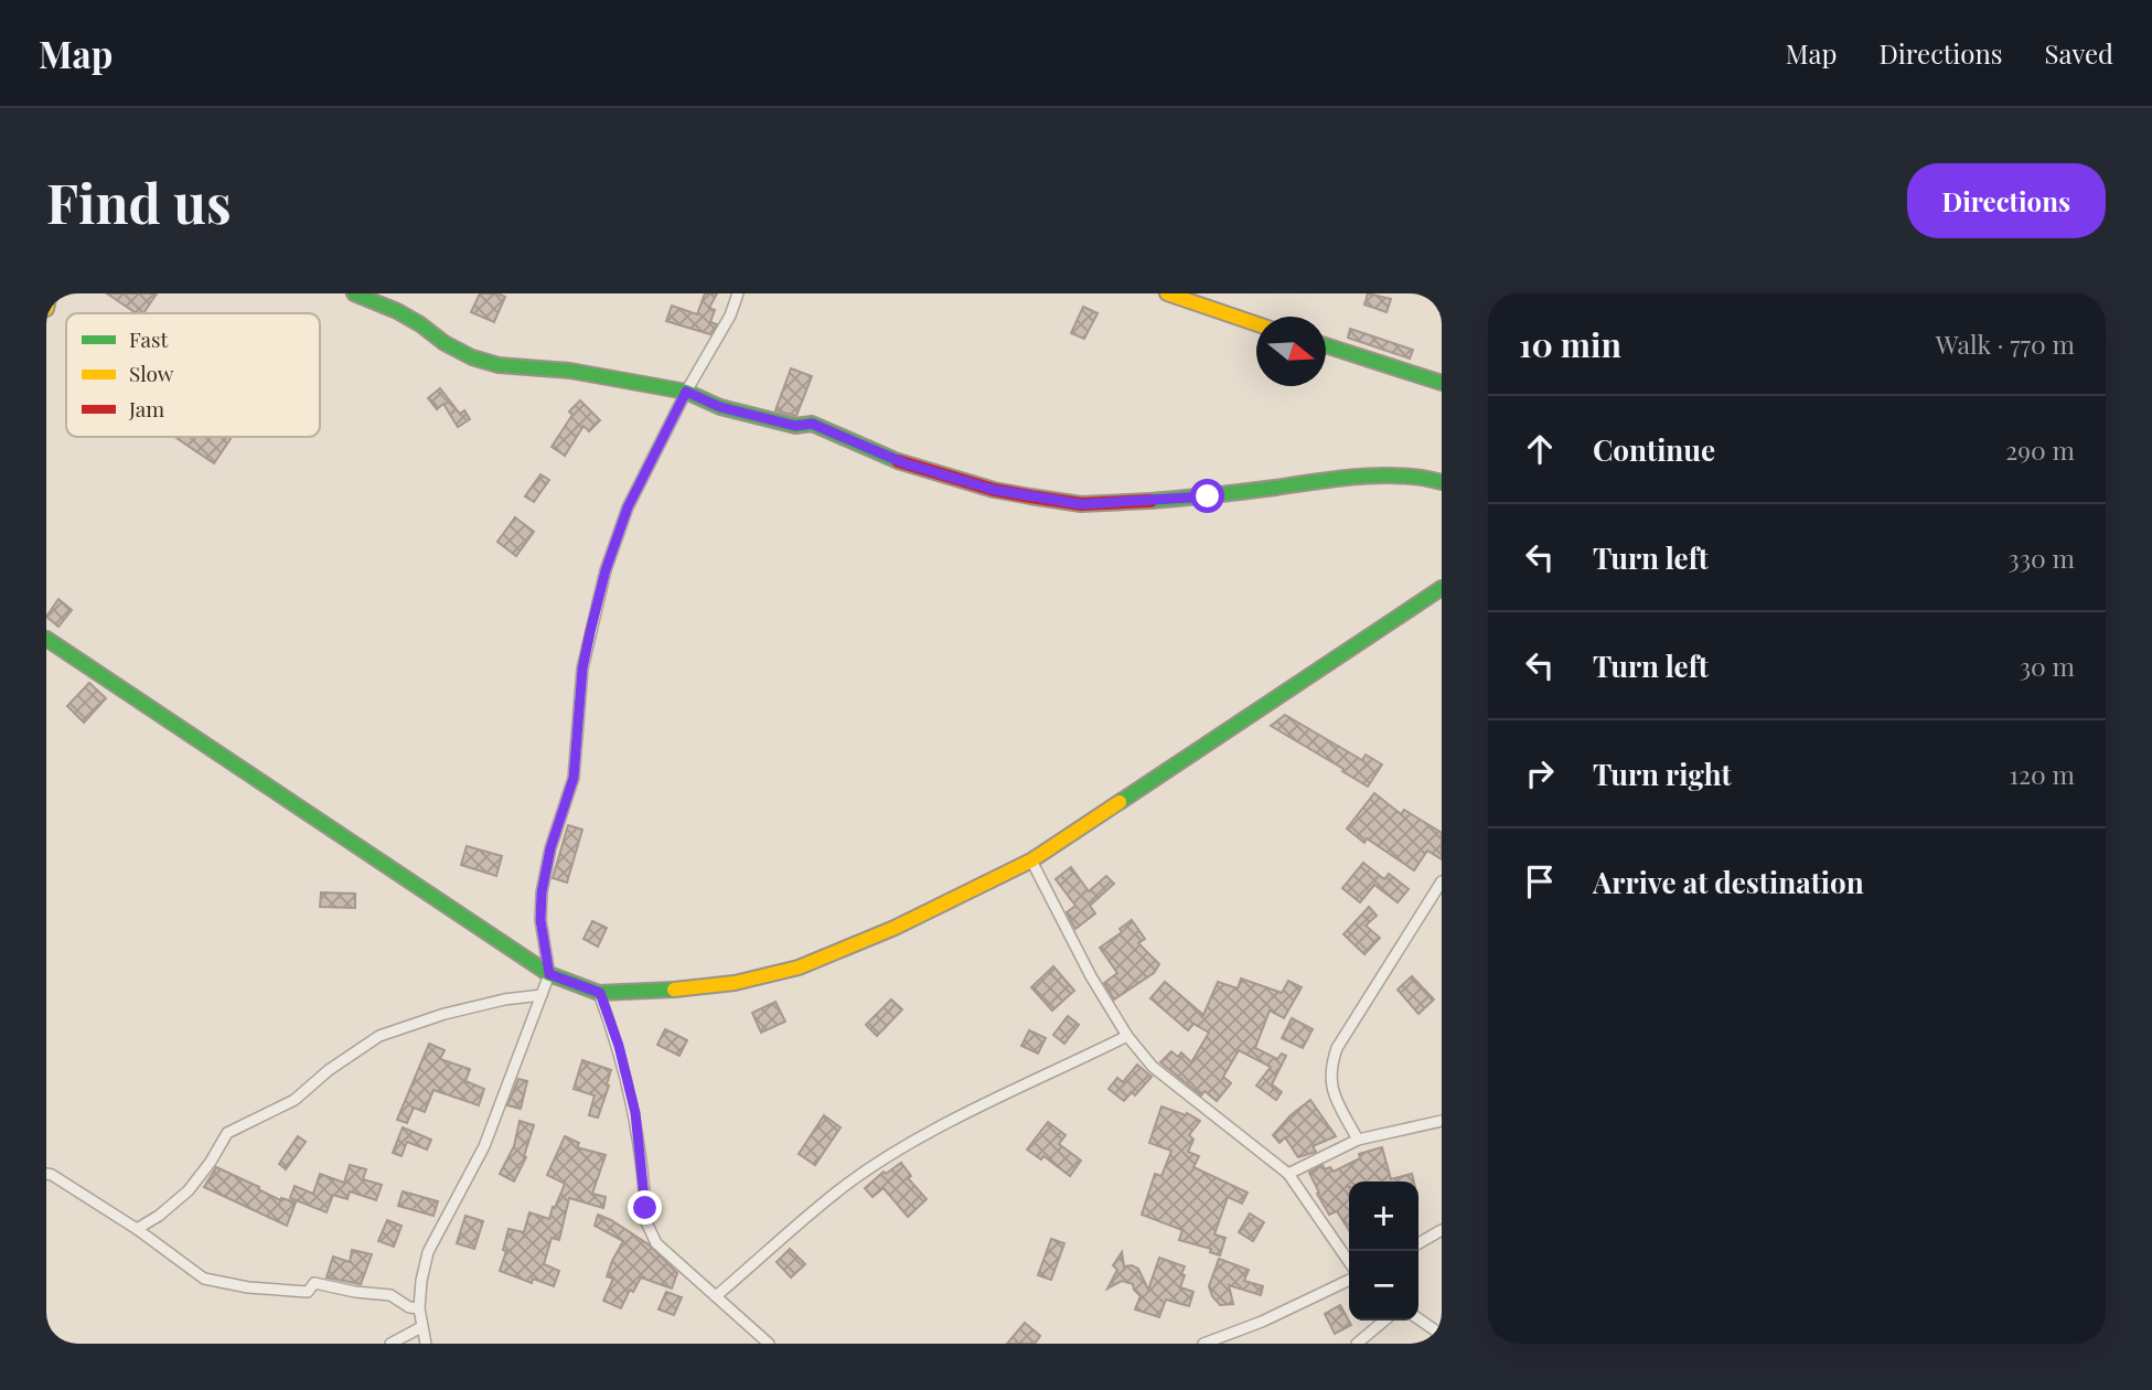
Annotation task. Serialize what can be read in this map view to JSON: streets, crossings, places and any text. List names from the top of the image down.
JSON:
{
  "legend": ["Fast", "Slow", "Jam"],
  "north": "right",
  "page": {
    "header": "Map",
    "nav": ["Map", "Directions", "Saved"],
    "buttons": "Directions",
    "title": "Find us",
    "heading": ["10 min", "Walk · 770 m"],
    "list": [
      ["Continue", "290 m"],
      ["Turn left", "330 m"],
      ["Turn left", "30 m"],
      ["Turn right", "120 m"],
      "Arrive at destination"
    ],
    "map_buttons": ["+", "−"]
  }
}
